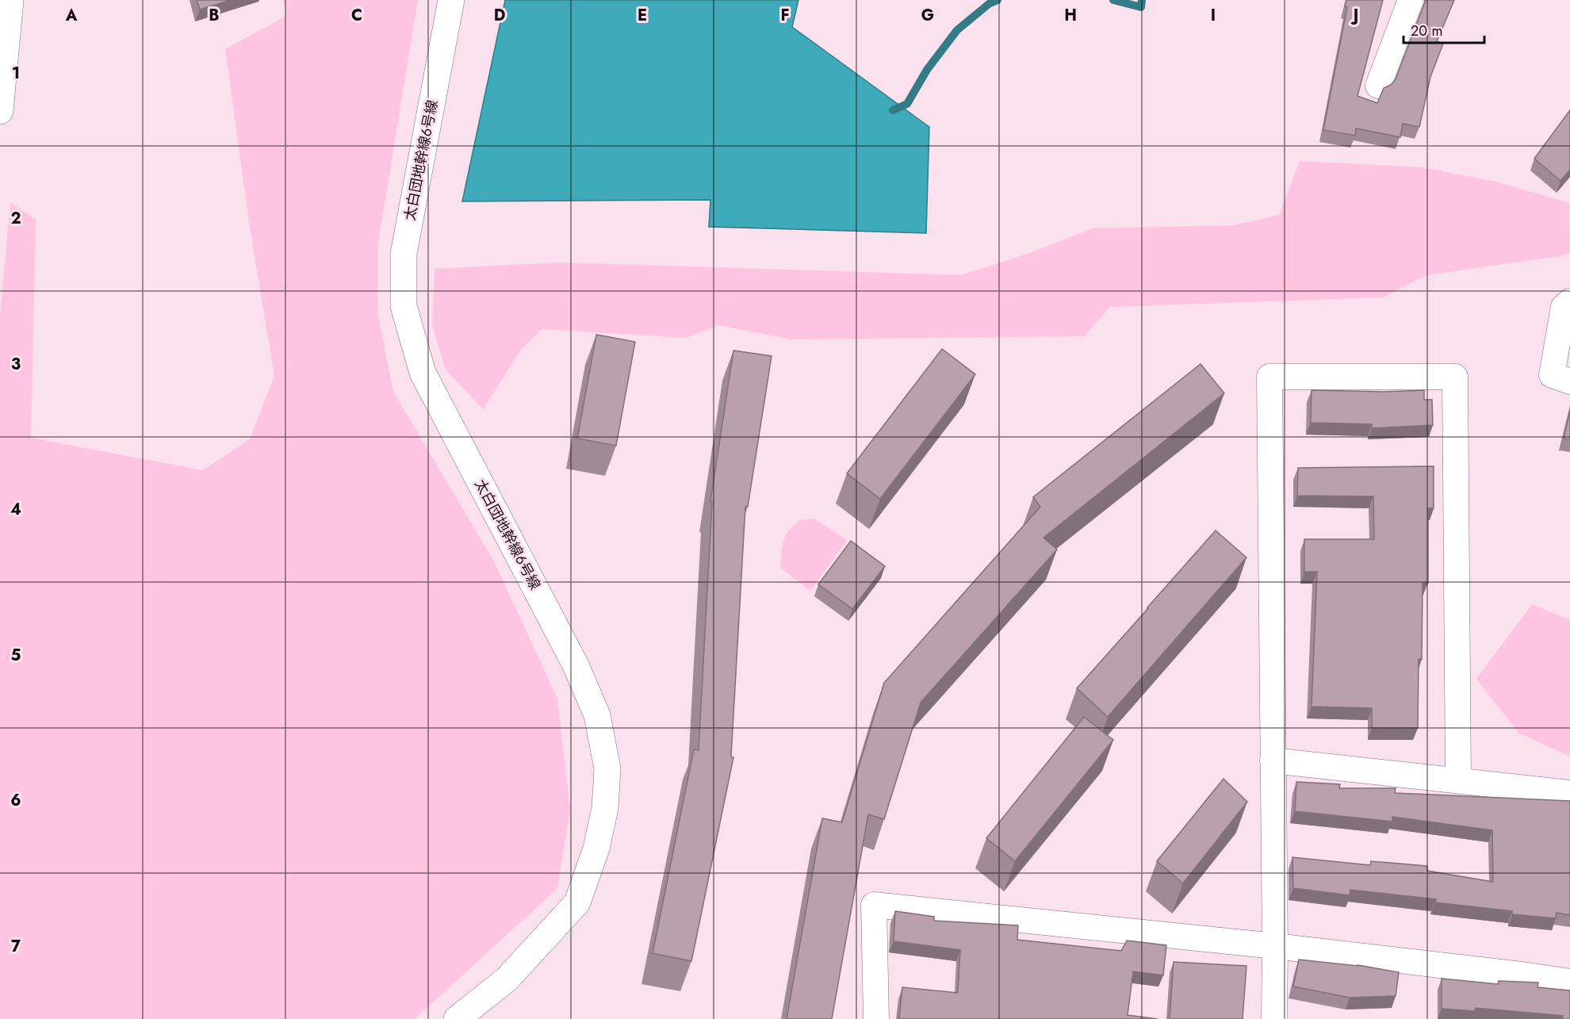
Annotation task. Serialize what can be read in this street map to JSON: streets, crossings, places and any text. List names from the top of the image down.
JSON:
{
  "streets": {
    "main road": ["太白団地幹線６号線"]
  },
  "scale_bar": "20 m",
  "grid": {
    "columns": [
      "A",
      "B",
      "C",
      "D",
      "E",
      "F",
      "G",
      "H",
      "I",
      "J"
    ],
    "rows": [
      "1",
      "2",
      "3",
      "4",
      "5",
      "6",
      "7"
    ]
  }
}
